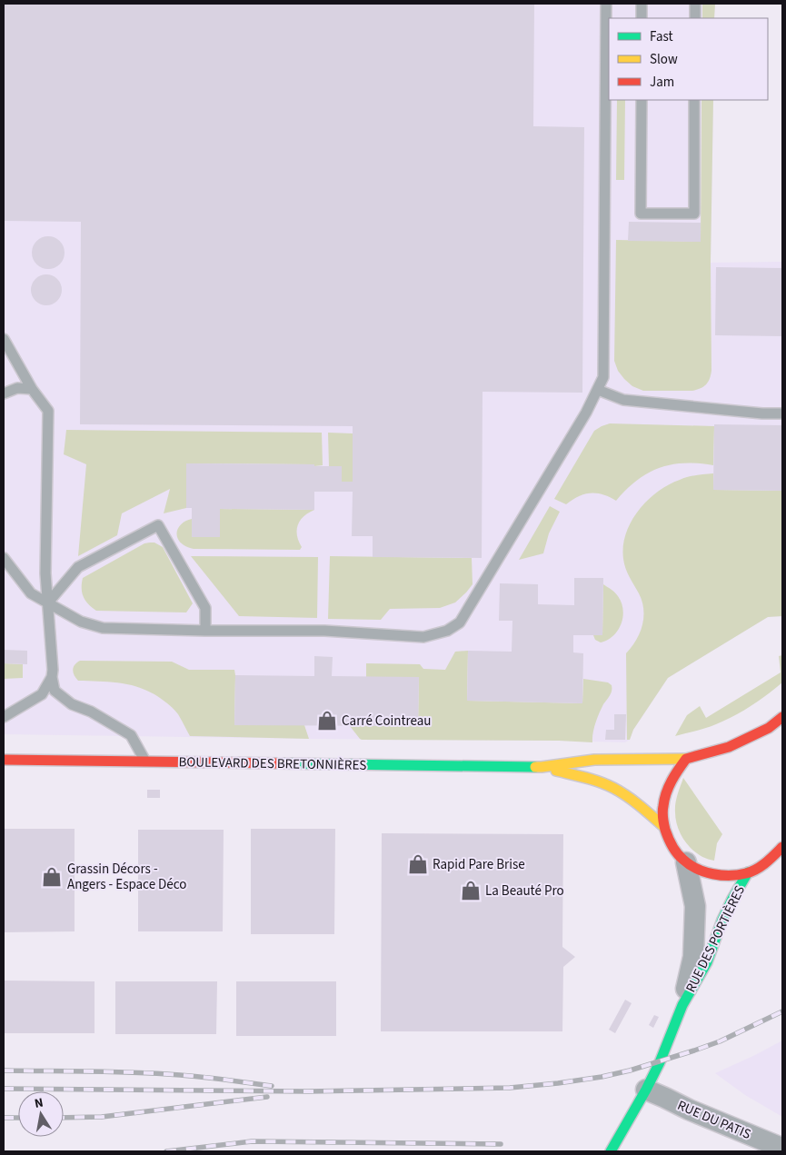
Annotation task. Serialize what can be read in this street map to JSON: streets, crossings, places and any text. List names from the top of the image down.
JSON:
{
  "streets": {
    "street": ["BOULEVARD DES BRETONNIÈRES", "RUE DES PORTIÈRES", "RUE DU PATIS"]
  },
  "crossings": [
    ["RUE DES PORTIÈRES", "RUE DU PATIS"]
  ],
  "places": {
    "shop": [
      "Carré Cointreau",
      "Rapid Pare Brise",
      "Grassin Décors - Angers - Espace Déco",
      "La Beauté Pro"
    ]
  },
  "legend": ["Fast", "Slow", "Jam"],
  "north": "top"
}
